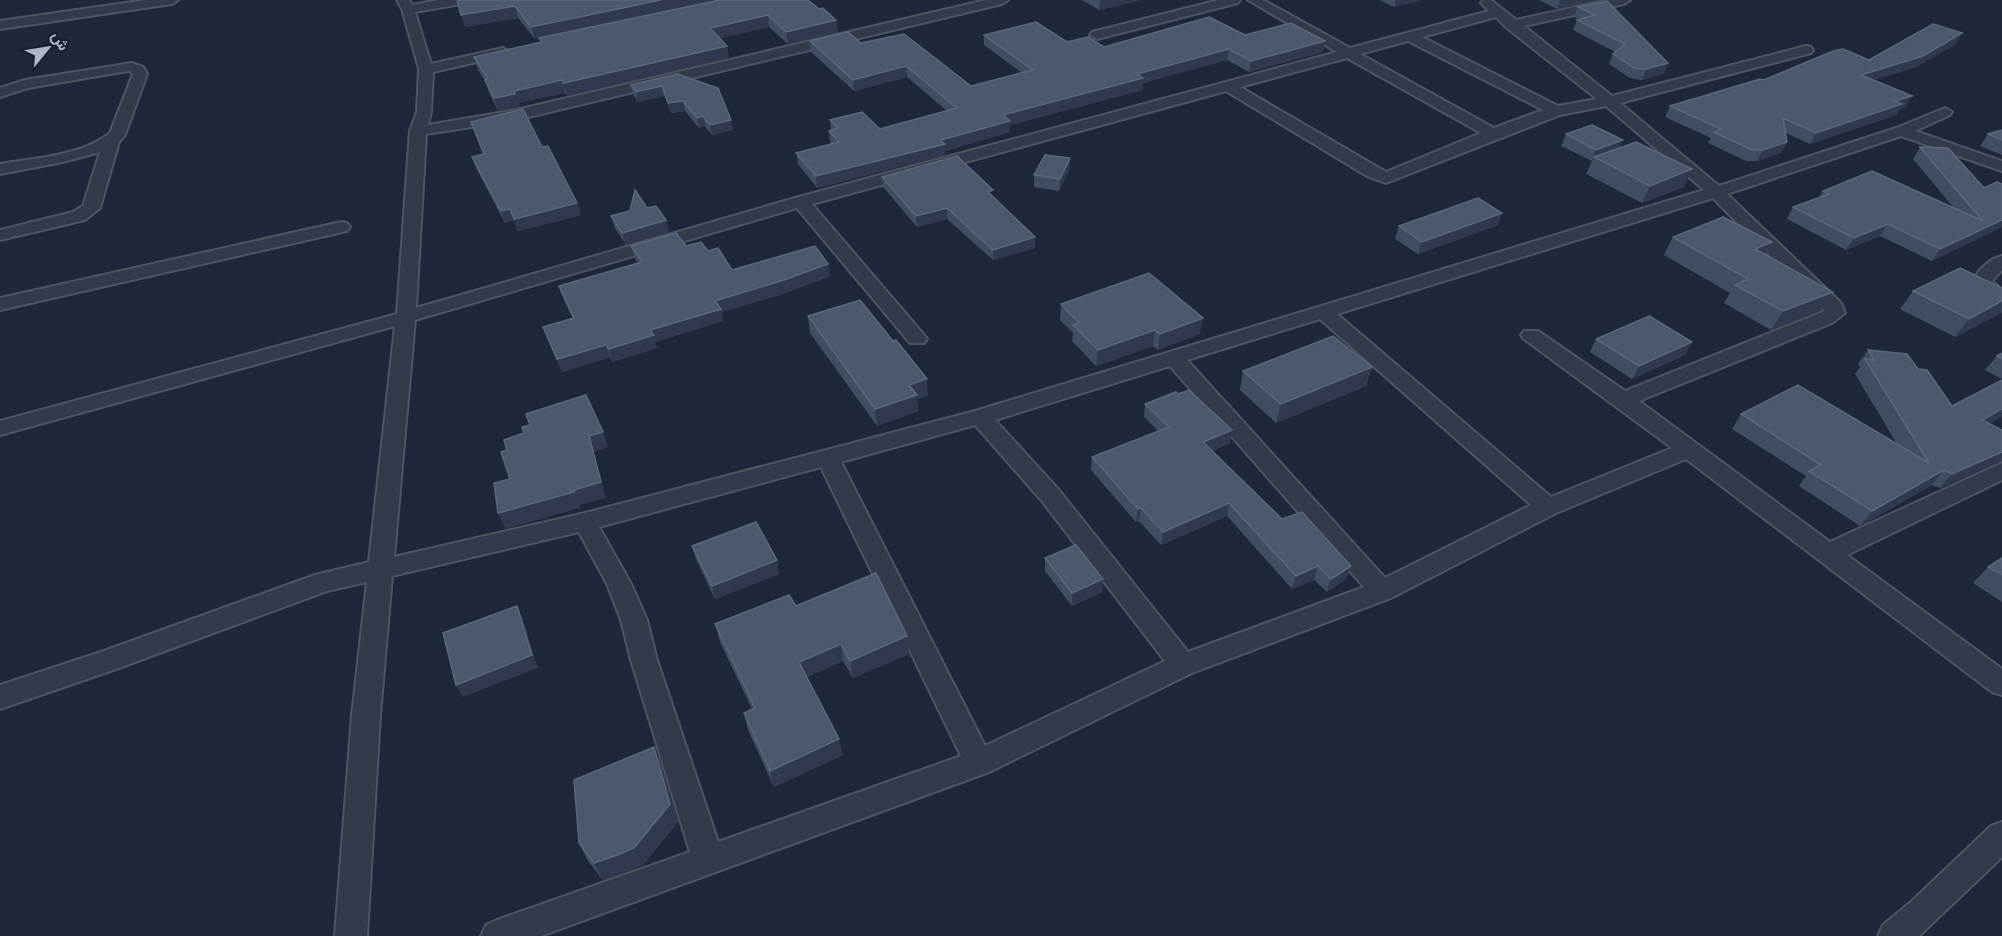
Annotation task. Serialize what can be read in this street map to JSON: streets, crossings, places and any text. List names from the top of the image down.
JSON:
{
  "north": "top right"
}
